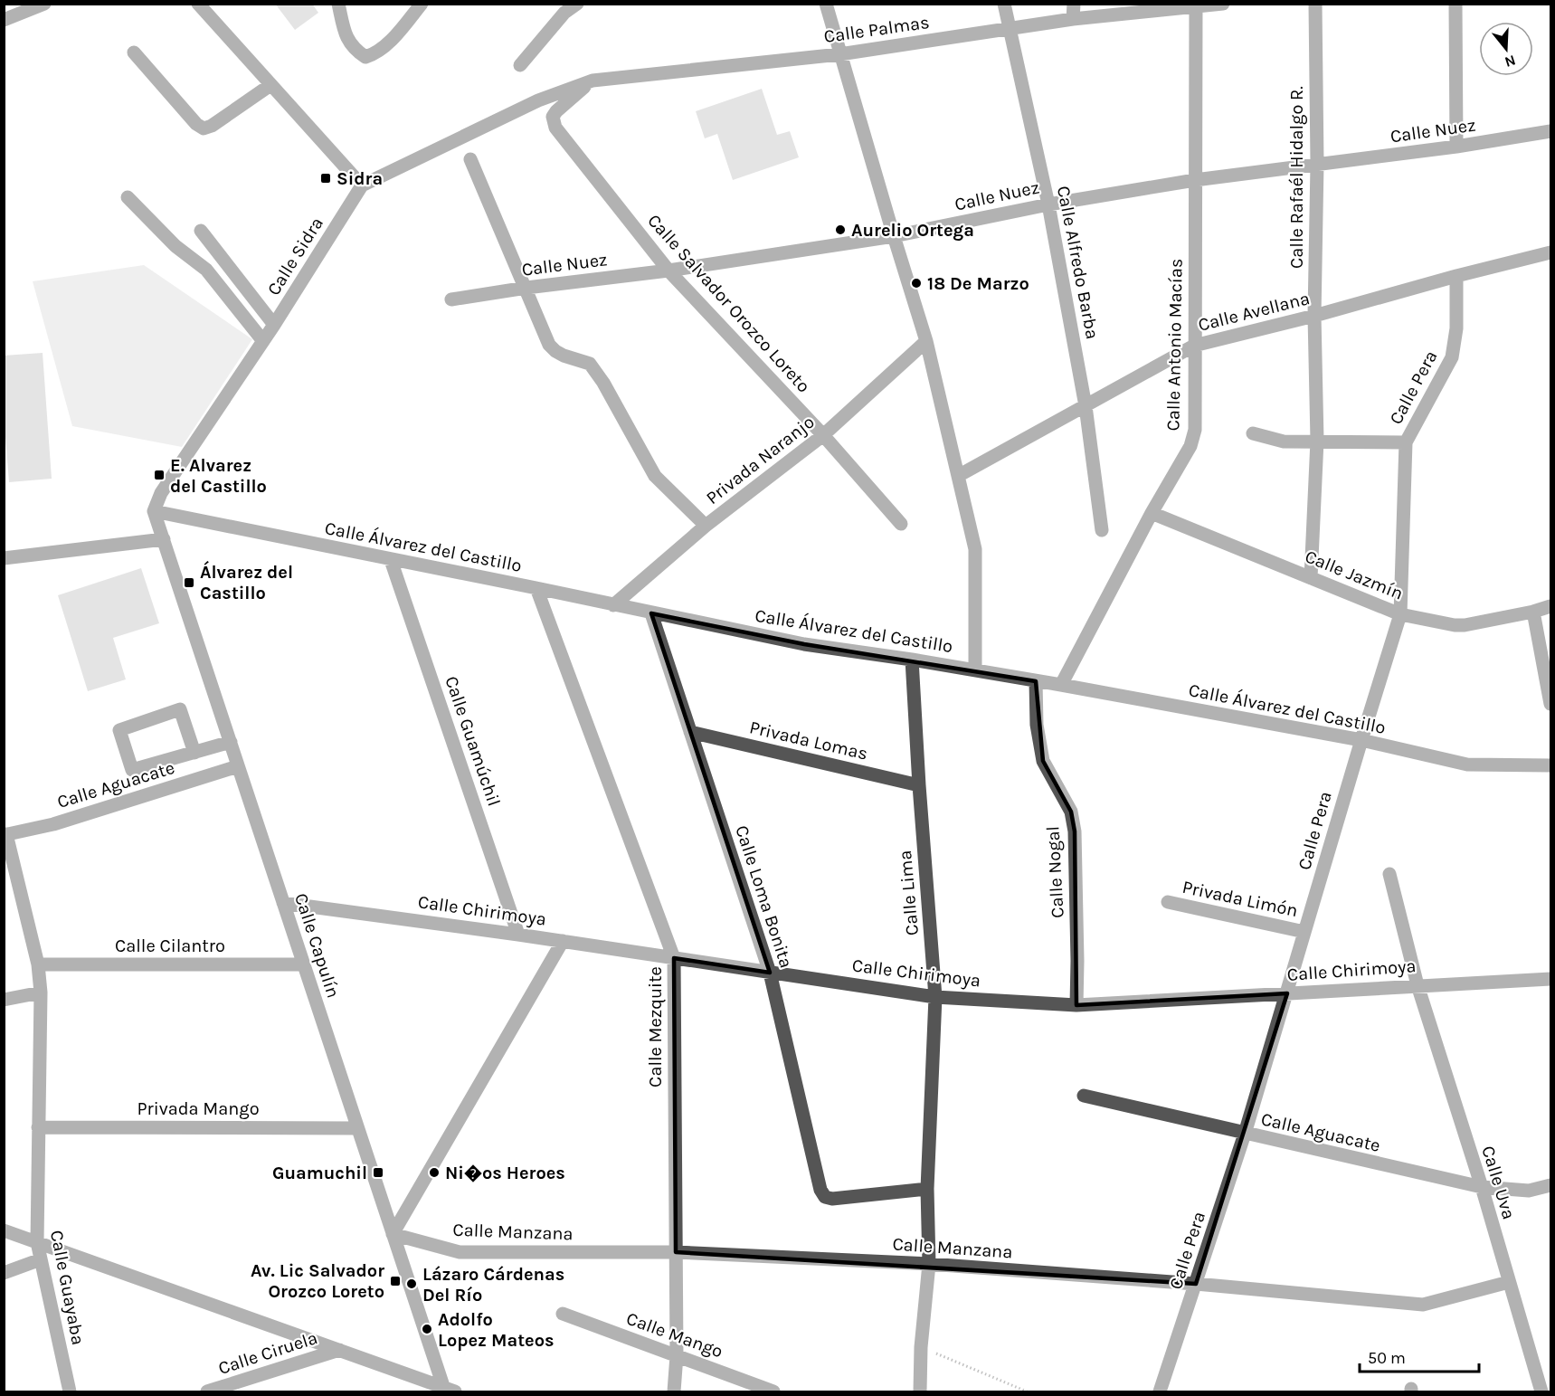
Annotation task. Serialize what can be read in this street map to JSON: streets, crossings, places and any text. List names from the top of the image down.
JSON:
{
  "streets": {
    "street": [
      "Calle Palmas",
      "Calle Nuez",
      "Calle Rafaél Hidalgo R.",
      "Calle Sidra",
      "Calle Alfredo Barba",
      "Calle Salvador Orozco Loreto",
      "Calle Avellana",
      "Calle Antonio Macías",
      "Calle Pera",
      "Privada Naranjo",
      "Calle Álvarez del Castillo",
      "Calle Jazmín",
      "Privada Lomas",
      "Calle Guamúchil",
      "Calle Aguacate",
      "Calle Nogal",
      "Calle Lima",
      "Calle Loma Bonita",
      "Privada Limón",
      "Calle Chirimoya",
      "Calle Cilantro",
      "Calle Capulín",
      "Calle Mezquite",
      "Privada Mango",
      "Calle Uva",
      "Calle Manzana",
      "Calle Guayaba",
      "Calle Mango",
      "Calle Ciruela"
    ]
  },
  "crossings": [
    ["Calle Palmas", "Calle Sidra"],
    ["Calle Palmas", "Calle Alfredo Barba"],
    ["Calle Palmas", "Calle Salvador Orozco Loreto"],
    ["Calle Palmas", "Calle Antonio Macías"],
    ["Calle Nuez", "Calle Rafaél Hidalgo R."],
    ["Calle Nuez", "Calle Alfredo Barba"],
    ["Calle Nuez", "Calle Salvador Orozco Loreto"],
    ["Calle Nuez", "Calle Antonio Macías"],
    ["Calle Rafaél Hidalgo R.", "Calle Avellana"],
    ["Calle Rafaél Hidalgo R.", "Calle Jazmín"],
    ["Calle Sidra", "Calle Álvarez del Castillo"],
    ["Calle Sidra", "Calle Capulín"],
    ["Calle Alfredo Barba", "Calle Avellana"],
    ["Calle Salvador Orozco Loreto", "Privada Naranjo"],
    ["Calle Avellana", "Calle Antonio Macías"],
    ["Calle Avellana", "Calle Pera"],
    ["Calle Antonio Macías", "Calle Álvarez del Castillo"],
    ["Calle Antonio Macías", "Calle Jazmín"],
    ["Calle Pera", "Calle Álvarez del Castillo"],
    ["Calle Pera", "Calle Jazmín"],
    ["Calle Pera", "Calle Aguacate"],
    ["Calle Pera", "Privada Limón"],
    ["Calle Pera", "Calle Chirimoya"],
    ["Calle Pera", "Calle Manzana"],
    ["Privada Naranjo", "Calle Álvarez del Castillo"],
    ["Calle Álvarez del Castillo", "Calle Guamúchil"],
    ["Calle Álvarez del Castillo", "Calle Nogal"],
    ["Calle Álvarez del Castillo", "Calle Lima"],
    ["Calle Álvarez del Castillo", "Calle Loma Bonita"],
    ["Calle Álvarez del Castillo", "Calle Capulín"],
    ["Calle Álvarez del Castillo", "Calle Mezquite"],
    ["Privada Lomas", "Calle Lima"],
    ["Privada Lomas", "Calle Loma Bonita"],
    ["Calle Guamúchil", "Calle Chirimoya"],
    ["Calle Aguacate", "Calle Capulín"],
    ["Calle Aguacate", "Calle Uva"],
    ["Calle Aguacate", "Calle Guayaba"],
    ["Calle Nogal", "Calle Chirimoya"],
    ["Calle Lima", "Calle Loma Bonita"],
    ["Calle Lima", "Calle Chirimoya"],
    ["Calle Lima", "Calle Manzana"],
    ["Calle Loma Bonita", "Calle Chirimoya"],
    ["Calle Chirimoya", "Calle Capulín"],
    ["Calle Chirimoya", "Calle Mezquite"],
    ["Calle Chirimoya", "Calle Uva"],
    ["Calle Cilantro", "Calle Capulín"],
    ["Calle Cilantro", "Calle Guayaba"],
    ["Calle Capulín", "Privada Mango"],
    ["Calle Capulín", "Calle Manzana"],
    ["Calle Mezquite", "Calle Manzana"],
    ["Calle Mezquite", "Calle Mango"],
    ["Privada Mango", "Calle Guayaba"],
    ["Calle Uva", "Calle Manzana"]
  ],
  "places": {
    "transit": [
      "Sidra",
      "E. Alvarez del Castillo",
      "Álvarez del Castillo",
      "Guamuchil",
      "Av. Lic Salvador Orozco Loreto"
    ],
    "other": [
      "Aurelio Ortega",
      "18 De Marzo",
      "Ni�os Heroes",
      "Lázaro Cárdenas Del Río",
      "Adolfo Lopez Mateos"
    ]
  },
  "scale_bar": "50 m",
  "north": "bottom"
}
